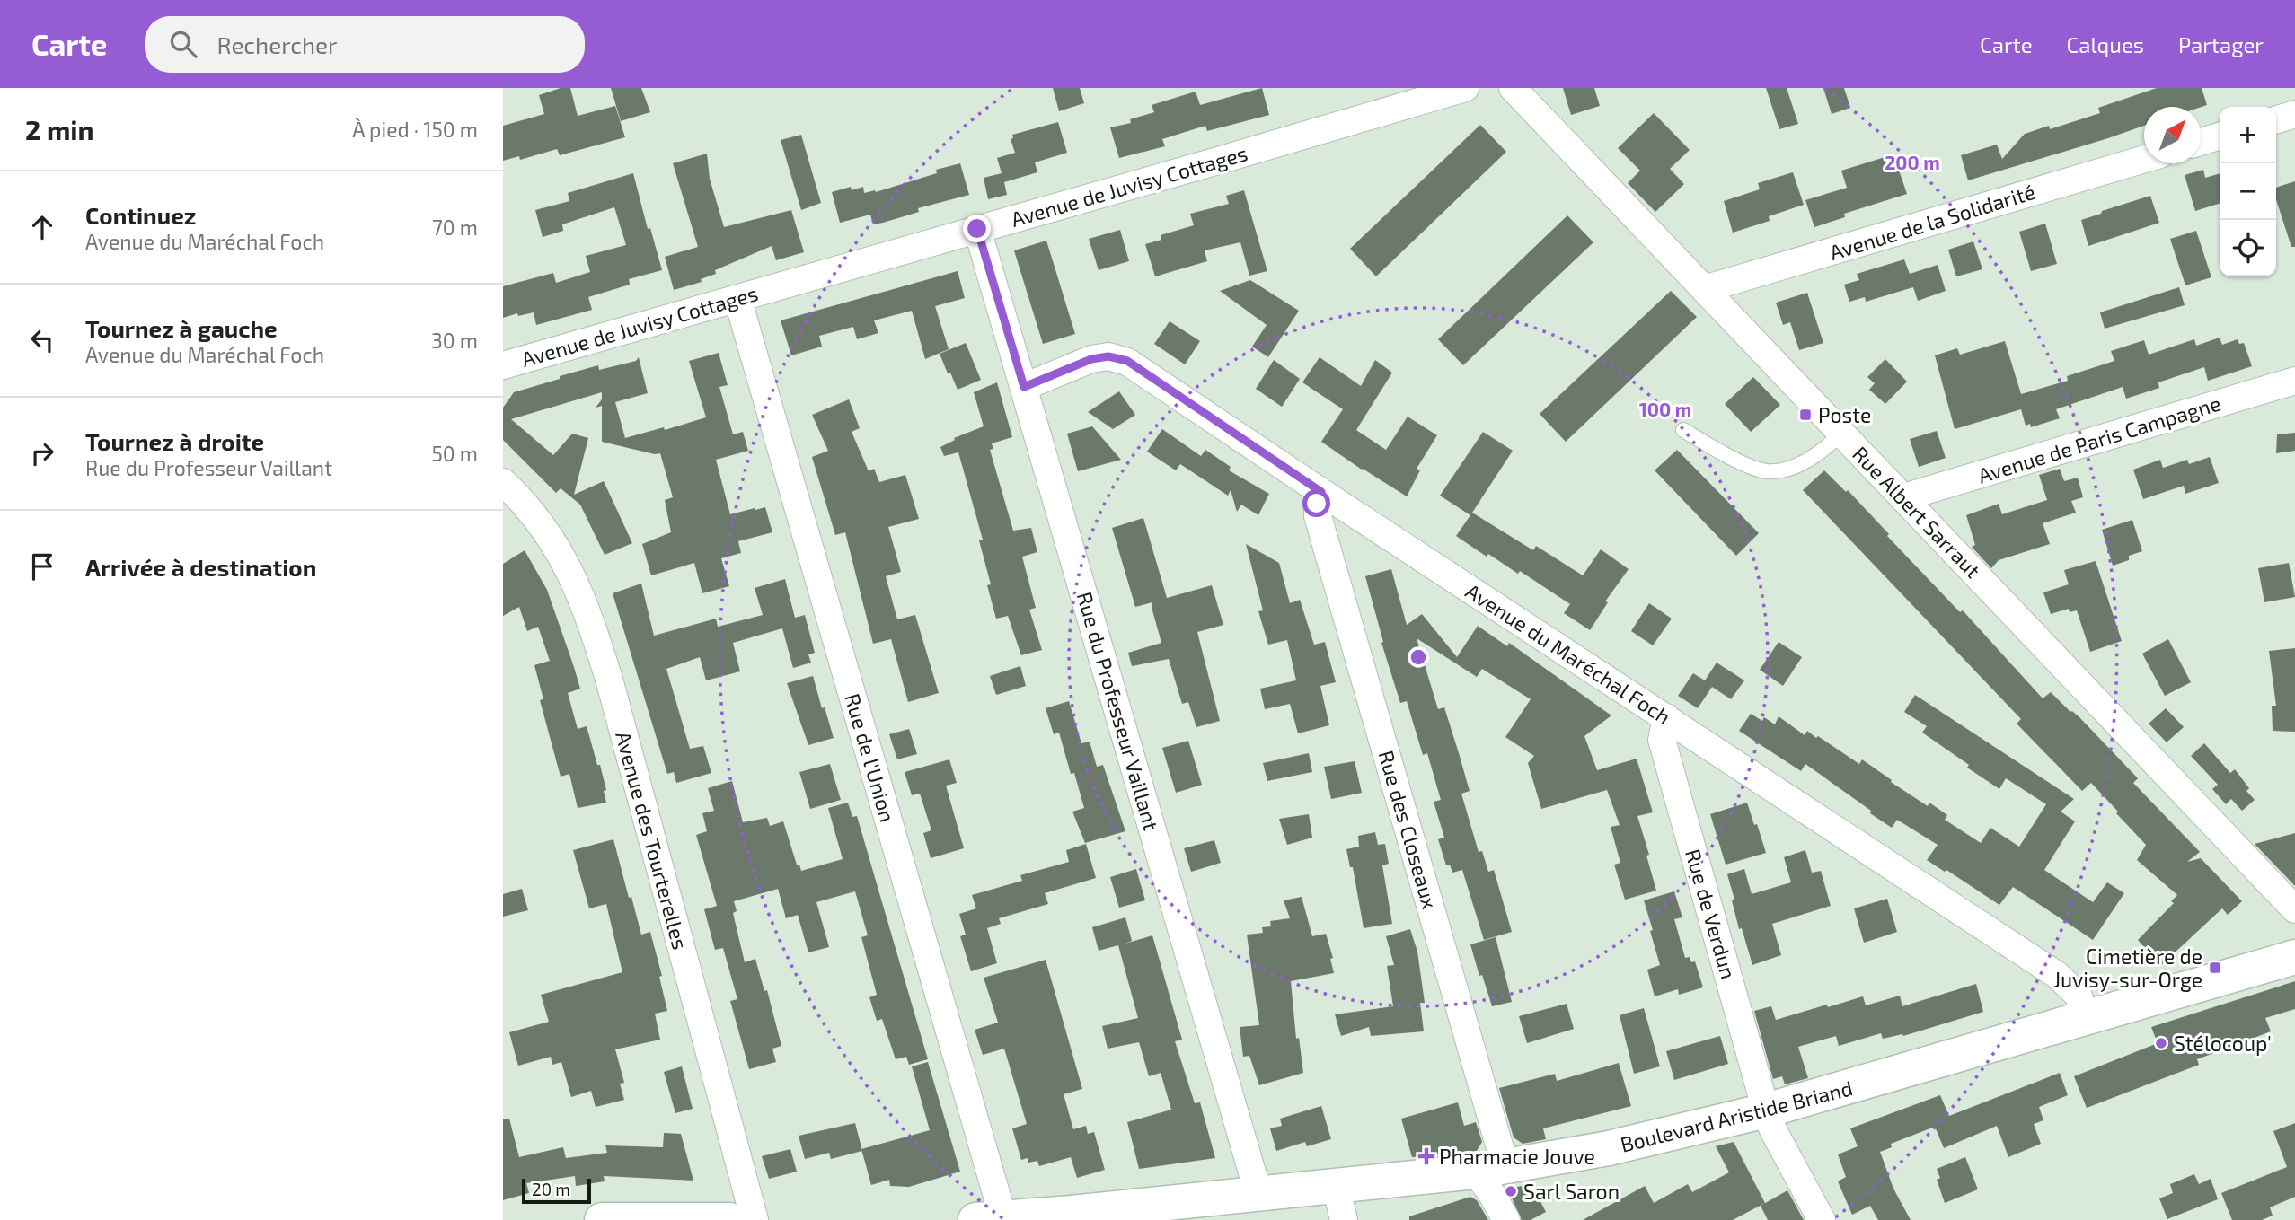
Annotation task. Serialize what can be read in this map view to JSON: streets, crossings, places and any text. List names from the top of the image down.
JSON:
{
  "streets": {
    "main road": ["Boulevard Aristide Briand"],
    "street": [
      "Avenue de Juvisy Cottages",
      "Avenue de la Solidarité",
      "Avenue de Paris Campagne",
      "Rue Albert Sarraut",
      "Avenue du Maréchal Foch",
      "Rue du Professeur Vaillant",
      "Rue de l'Union",
      "Rue des Closeaux",
      "Avenue des Tourterelles",
      "Rue de Verdun"
    ]
  },
  "crossings": [
    ["Avenue de Juvisy Cottages", "Rue du Professeur Vaillant"],
    ["Avenue de Juvisy Cottages", "Rue de l'Union"],
    ["Avenue de la Solidarité", "Rue Albert Sarraut"],
    ["Avenue de Paris Campagne", "Rue Albert Sarraut"],
    ["Avenue du Maréchal Foch", "Rue du Professeur Vaillant"],
    ["Avenue du Maréchal Foch", "Rue des Closeaux"],
    ["Avenue du Maréchal Foch", "Rue de Verdun"],
    ["Avenue du Maréchal Foch", "Boulevard Aristide Briand"],
    ["Rue du Professeur Vaillant", "Boulevard Aristide Briand"],
    ["Rue de l'Union", "Boulevard Aristide Briand"],
    ["Rue des Closeaux", "Boulevard Aristide Briand"],
    ["Rue de Verdun", "Boulevard Aristide Briand"]
  ],
  "places": {
    "transit": ["Poste", "Cimetière de Juvisy-sur-Orge"],
    "other": ["Stélocoup'", "Sarl Saron"],
    "health": ["Pharmacie Jouve"]
  },
  "scale_bar": "20 m",
  "north": "top right",
  "page": {
    "header": "Carte",
    "search": "Rechercher",
    "nav": ["Carte", "Calques", "Partager"],
    "heading": ["2 min", "À pied · 150 m"],
    "map_buttons": ["+", "−"],
    "list": [
      ["Continuez", "Avenue du Maréchal Foch", "70 m"],
      ["Tournez à gauche", "Avenue du Maréchal Foch", "30 m"],
      ["Tournez à droite", "Rue du Professeur Vaillant", "50 m"],
      "Arrivée à destination"
    ],
    "scale": "20 m"
  },
  "rings": ["200 m", "100 m"]
}
